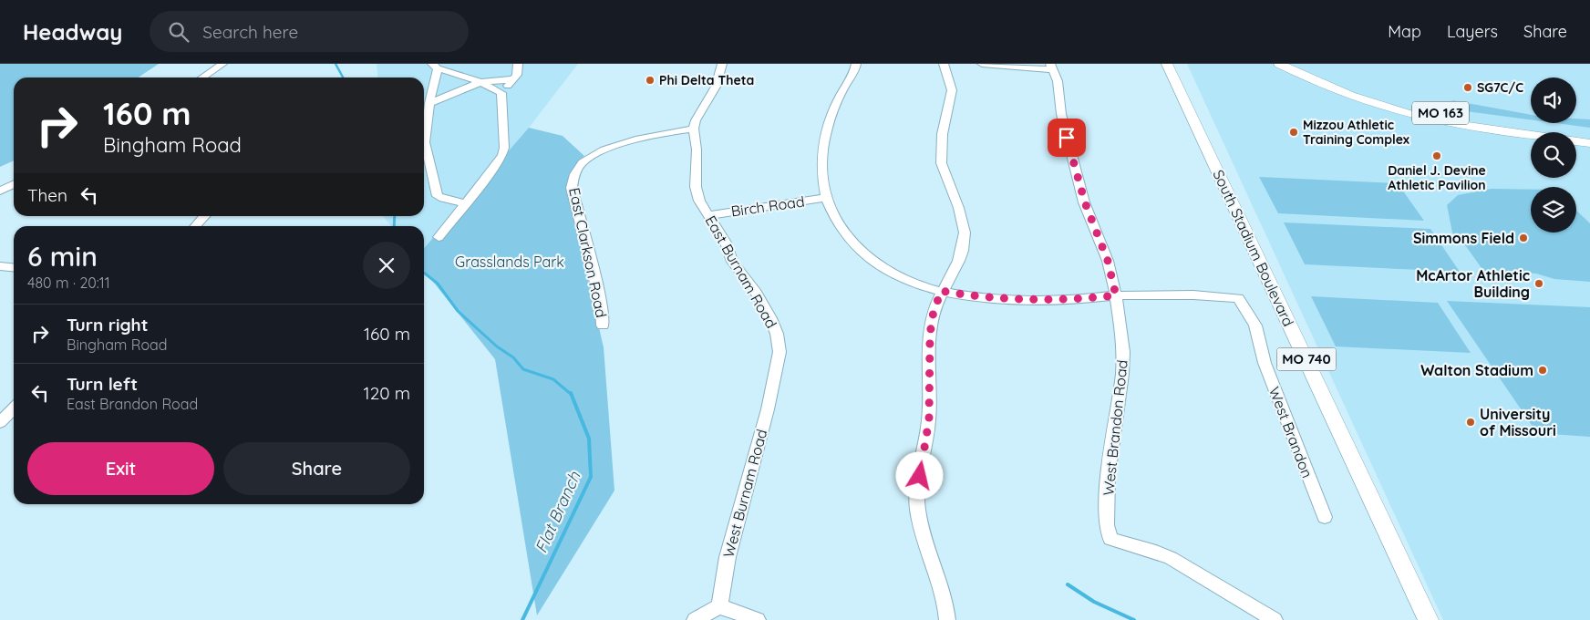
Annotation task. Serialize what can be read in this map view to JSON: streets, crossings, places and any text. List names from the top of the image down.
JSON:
{
  "streets": {
    "main road": ["MO 163", "South Stadium Boulevard", "MO 740"],
    "street": [
      "Birch Road",
      "East Clarkson Road",
      "East Burnam Road",
      "West Brandon Road",
      "West Brandon",
      "West Burnam Road"
    ]
  },
  "crossings": [
    ["Birch Road", "East Burnam Road"],
    ["East Clarkson Road", "East Burnam Road"],
    ["East Burnam Road", "West Burnam Road"],
    ["West Brandon Road", "West Brandon"]
  ],
  "water": ["Flat Branch"],
  "parks": ["Grasslands Park"],
  "places": [
    "Phi Delta Theta",
    "SG7C/C",
    "Mizzou Athletic Training Complex",
    "Daniel J. Devine Athletic Pavilion",
    "Simmons Field",
    "McArtor Athletic Building",
    "Walton Stadium",
    "University of Missouri"
  ],
  "page": {
    "header": "Headway",
    "search": "Search here",
    "nav": ["Map", "Layers", "Share"],
    "turn": ["160 m", "Bingham Road"],
    "then": "Then",
    "heading": ["6 min", "480 m · 20:11"],
    "list": [
      {
        "name": "Turn right",
        "note": "Bingham Road",
        "value": "160 m"
      },
      {
        "name": "Turn left",
        "note": "East Brandon Road",
        "value": "120 m"
      }
    ],
    "buttons": ["Exit", "Share"]
  }
}
